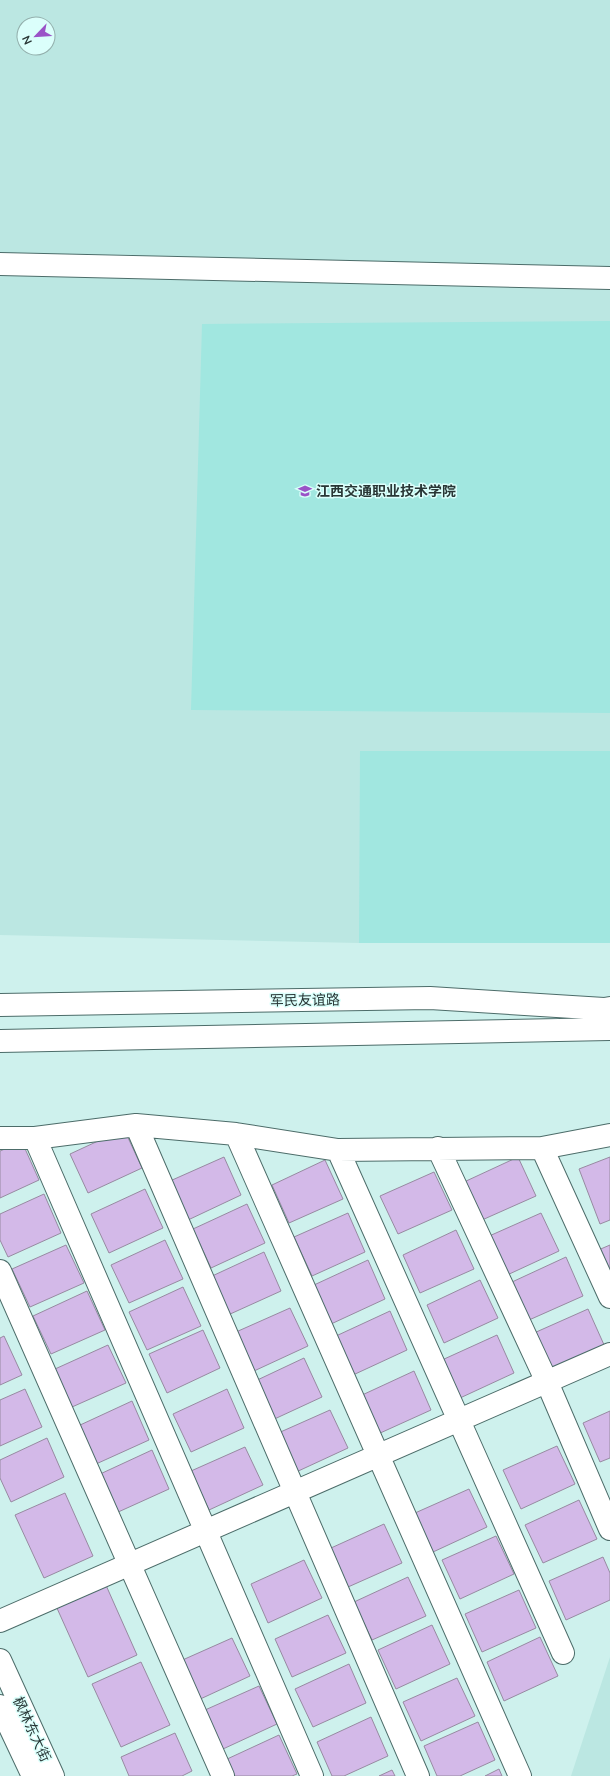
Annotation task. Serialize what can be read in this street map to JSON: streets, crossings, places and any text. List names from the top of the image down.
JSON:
{
  "streets": {
    "street": ["军民友谊路", "枫林东大街"]
  },
  "places": {
    "school or university": ["江西交通职业技术学院"]
  },
  "north": "bottom left"
}
